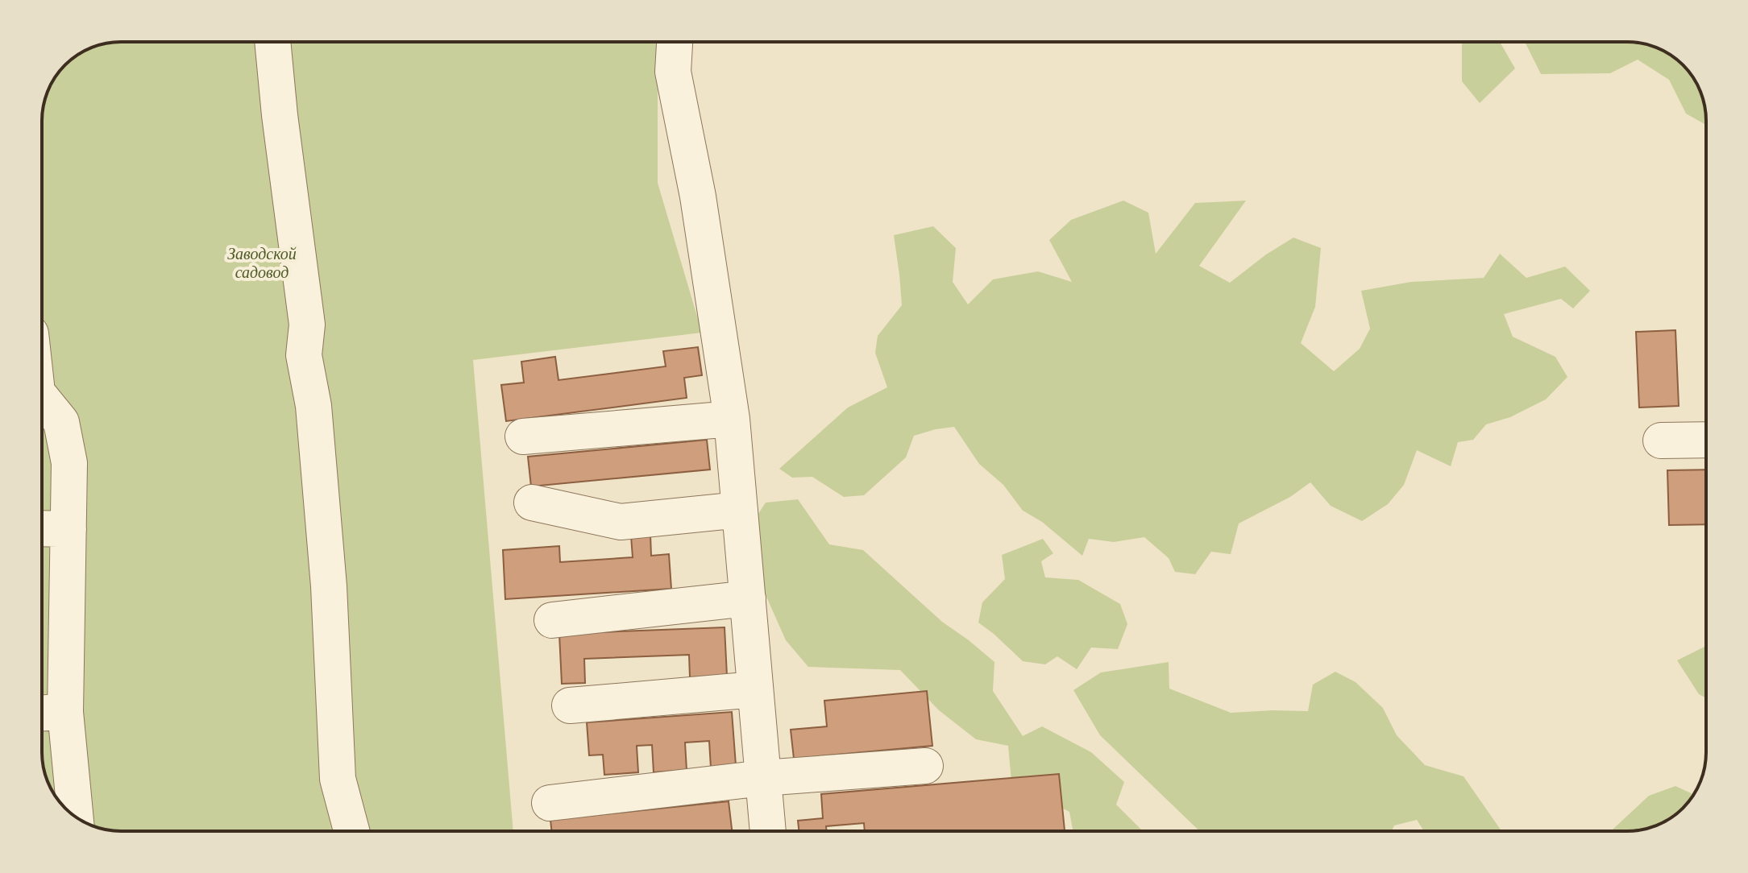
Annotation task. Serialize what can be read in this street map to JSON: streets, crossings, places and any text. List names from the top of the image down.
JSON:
{
  "parks": ["Заводской садовод"]
}
